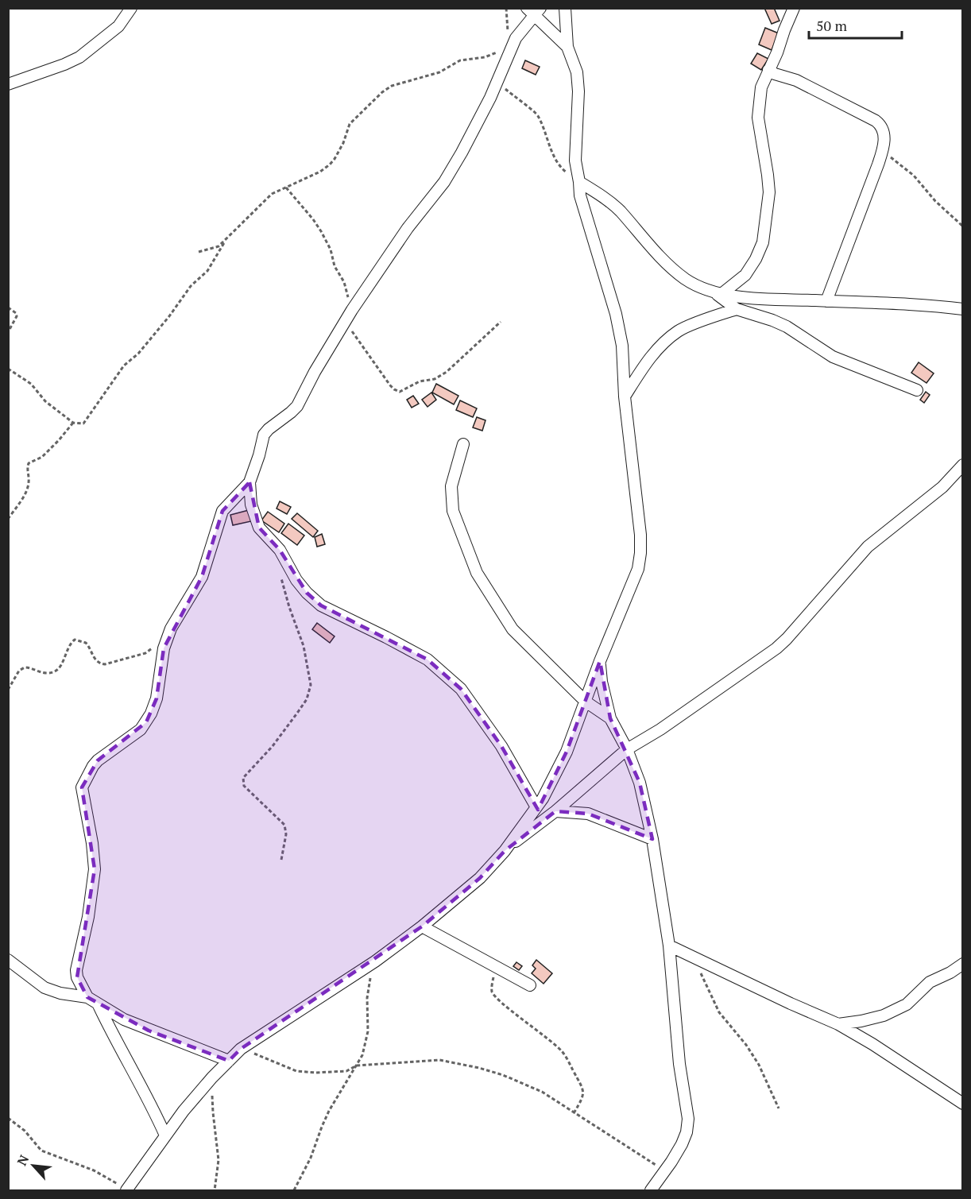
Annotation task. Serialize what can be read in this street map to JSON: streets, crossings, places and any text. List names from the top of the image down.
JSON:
{
  "scale_bar": "50 m",
  "north": "top left"
}
